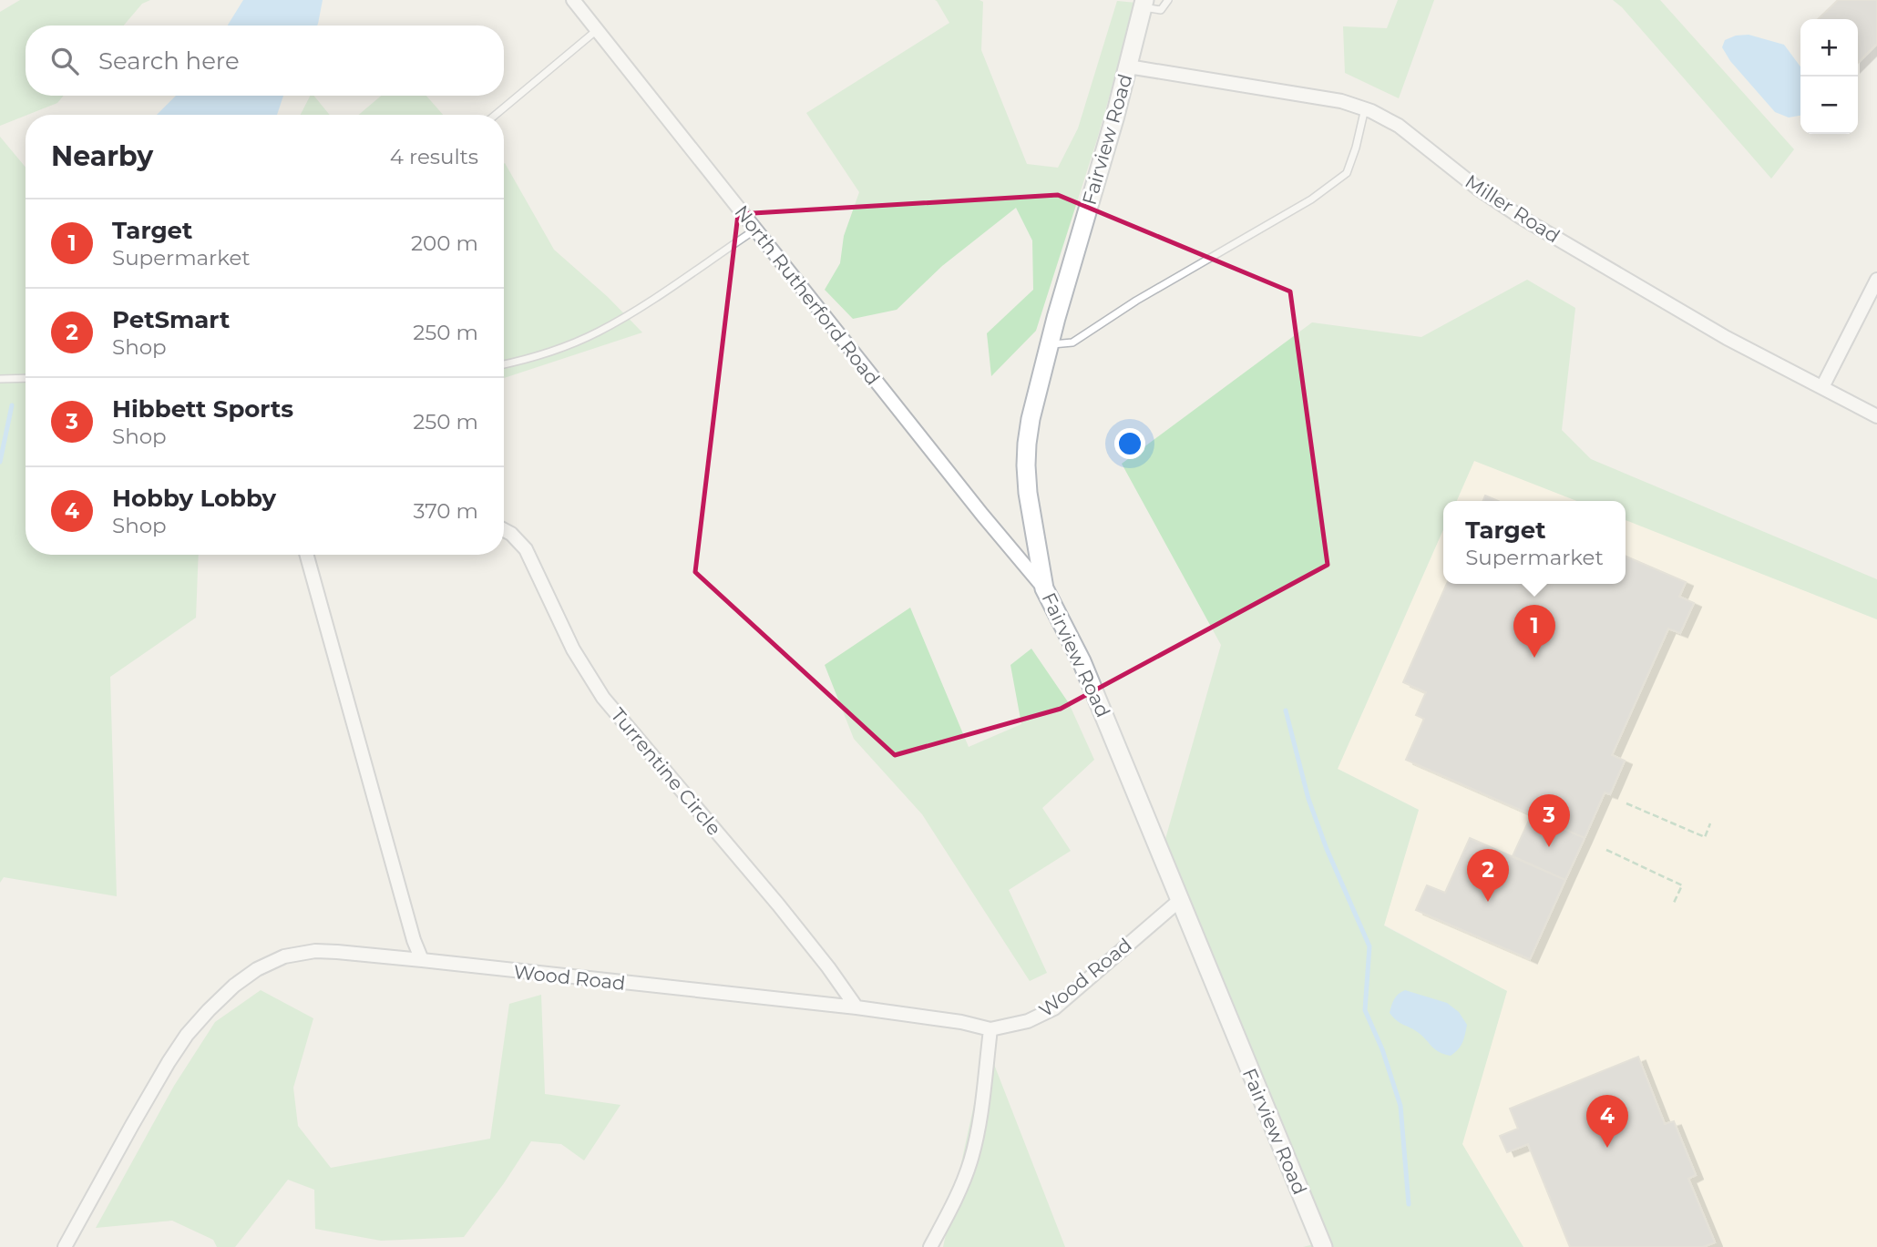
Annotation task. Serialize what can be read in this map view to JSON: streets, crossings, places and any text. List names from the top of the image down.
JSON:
{
  "streets": {
    "street": [
      "Fairview Road",
      "Miller Road",
      "North Rutherford Road",
      "Turrentine Circle",
      "Wood Road"
    ]
  },
  "crossings": [
    ["Fairview Road", "Miller Road"],
    ["Fairview Road", "North Rutherford Road"],
    ["Fairview Road", "Wood Road"],
    ["Turrentine Circle", "Wood Road"]
  ],
  "page": {
    "map_buttons": ["+", "−"],
    "search": "Search here",
    "heading": ["Nearby", "4 results"],
    "list": [
      {
        "mark": "1",
        "name": "Target",
        "note": "Supermarket",
        "value": "200 m"
      },
      {
        "mark": "2",
        "name": "PetSmart",
        "note": "Shop",
        "value": "250 m"
      },
      {
        "mark": "3",
        "name": "Hibbett Sports",
        "note": "Shop",
        "value": "250 m"
      },
      {
        "mark": "4",
        "name": "Hobby Lobby",
        "note": "Shop",
        "value": "370 m"
      }
    ],
    "popup": ["Target", "Supermarket"],
    "pins": [
      "1",
      "3",
      "2",
      "4"
    ]
  }
}
